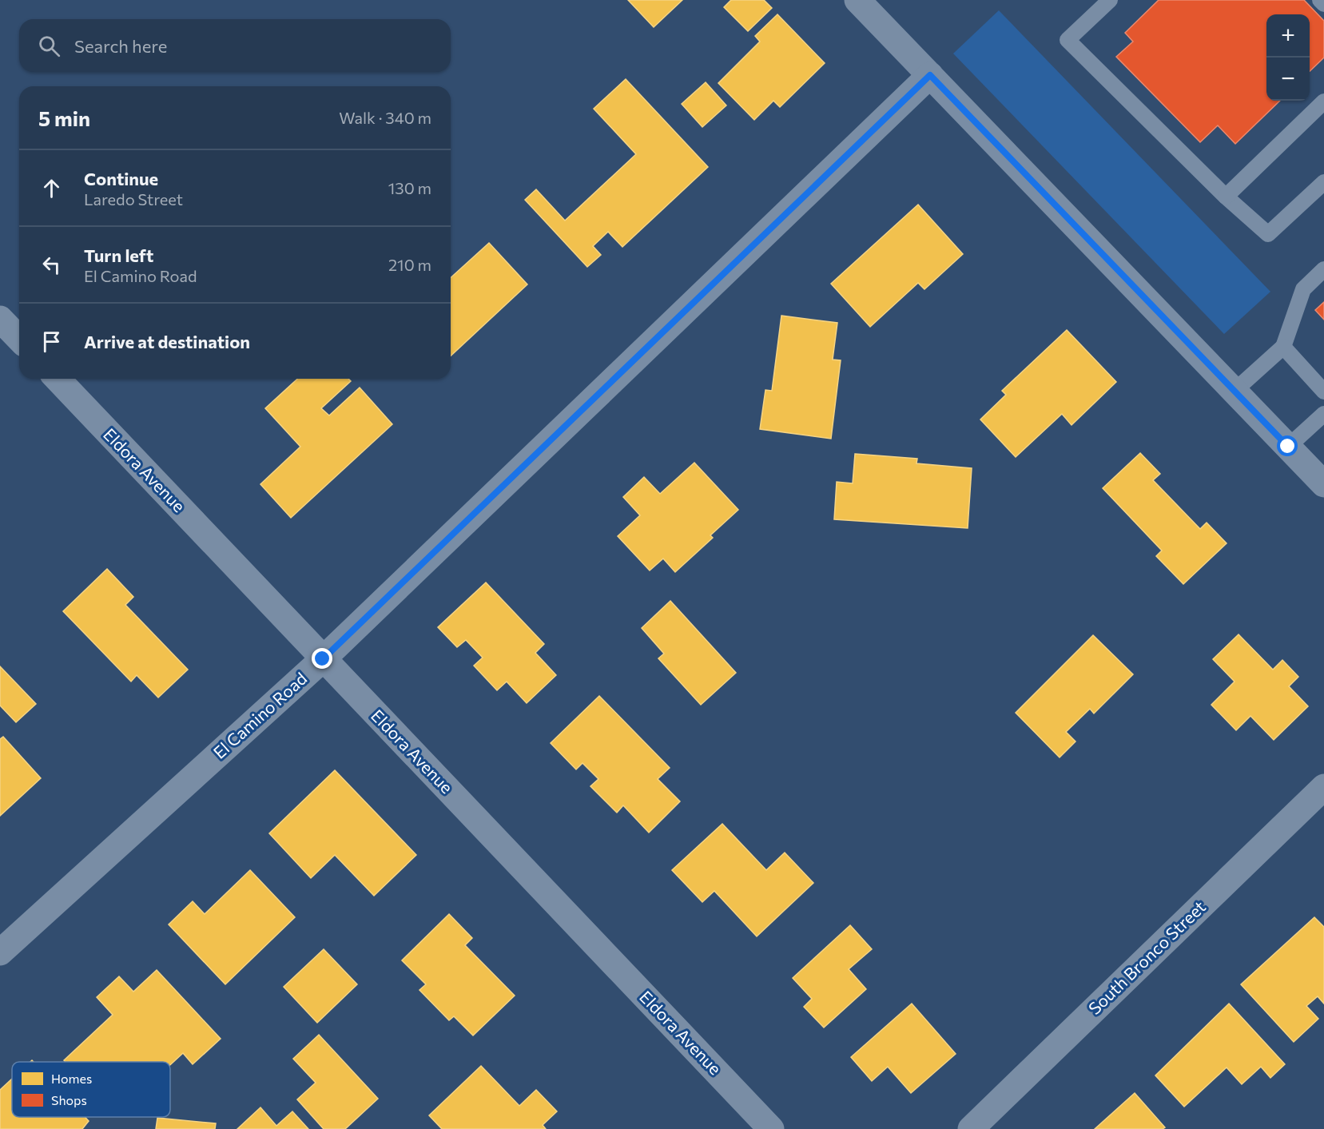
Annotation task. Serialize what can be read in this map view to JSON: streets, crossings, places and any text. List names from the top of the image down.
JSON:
{
  "streets": {
    "street": ["Eldora Avenue", "El Camino Road", "South Bronco Street"]
  },
  "crossings": [
    ["Eldora Avenue", "El Camino Road"]
  ],
  "legend": ["Homes", "Shops"],
  "page": {
    "map_buttons": ["+", "−"],
    "search": "Search here",
    "heading": ["5 min", "Walk · 340 m"],
    "list": [
      ["Continue", "Laredo Street", "130 m"],
      ["Turn left", "El Camino Road", "210 m"],
      "Arrive at destination"
    ]
  }
}
